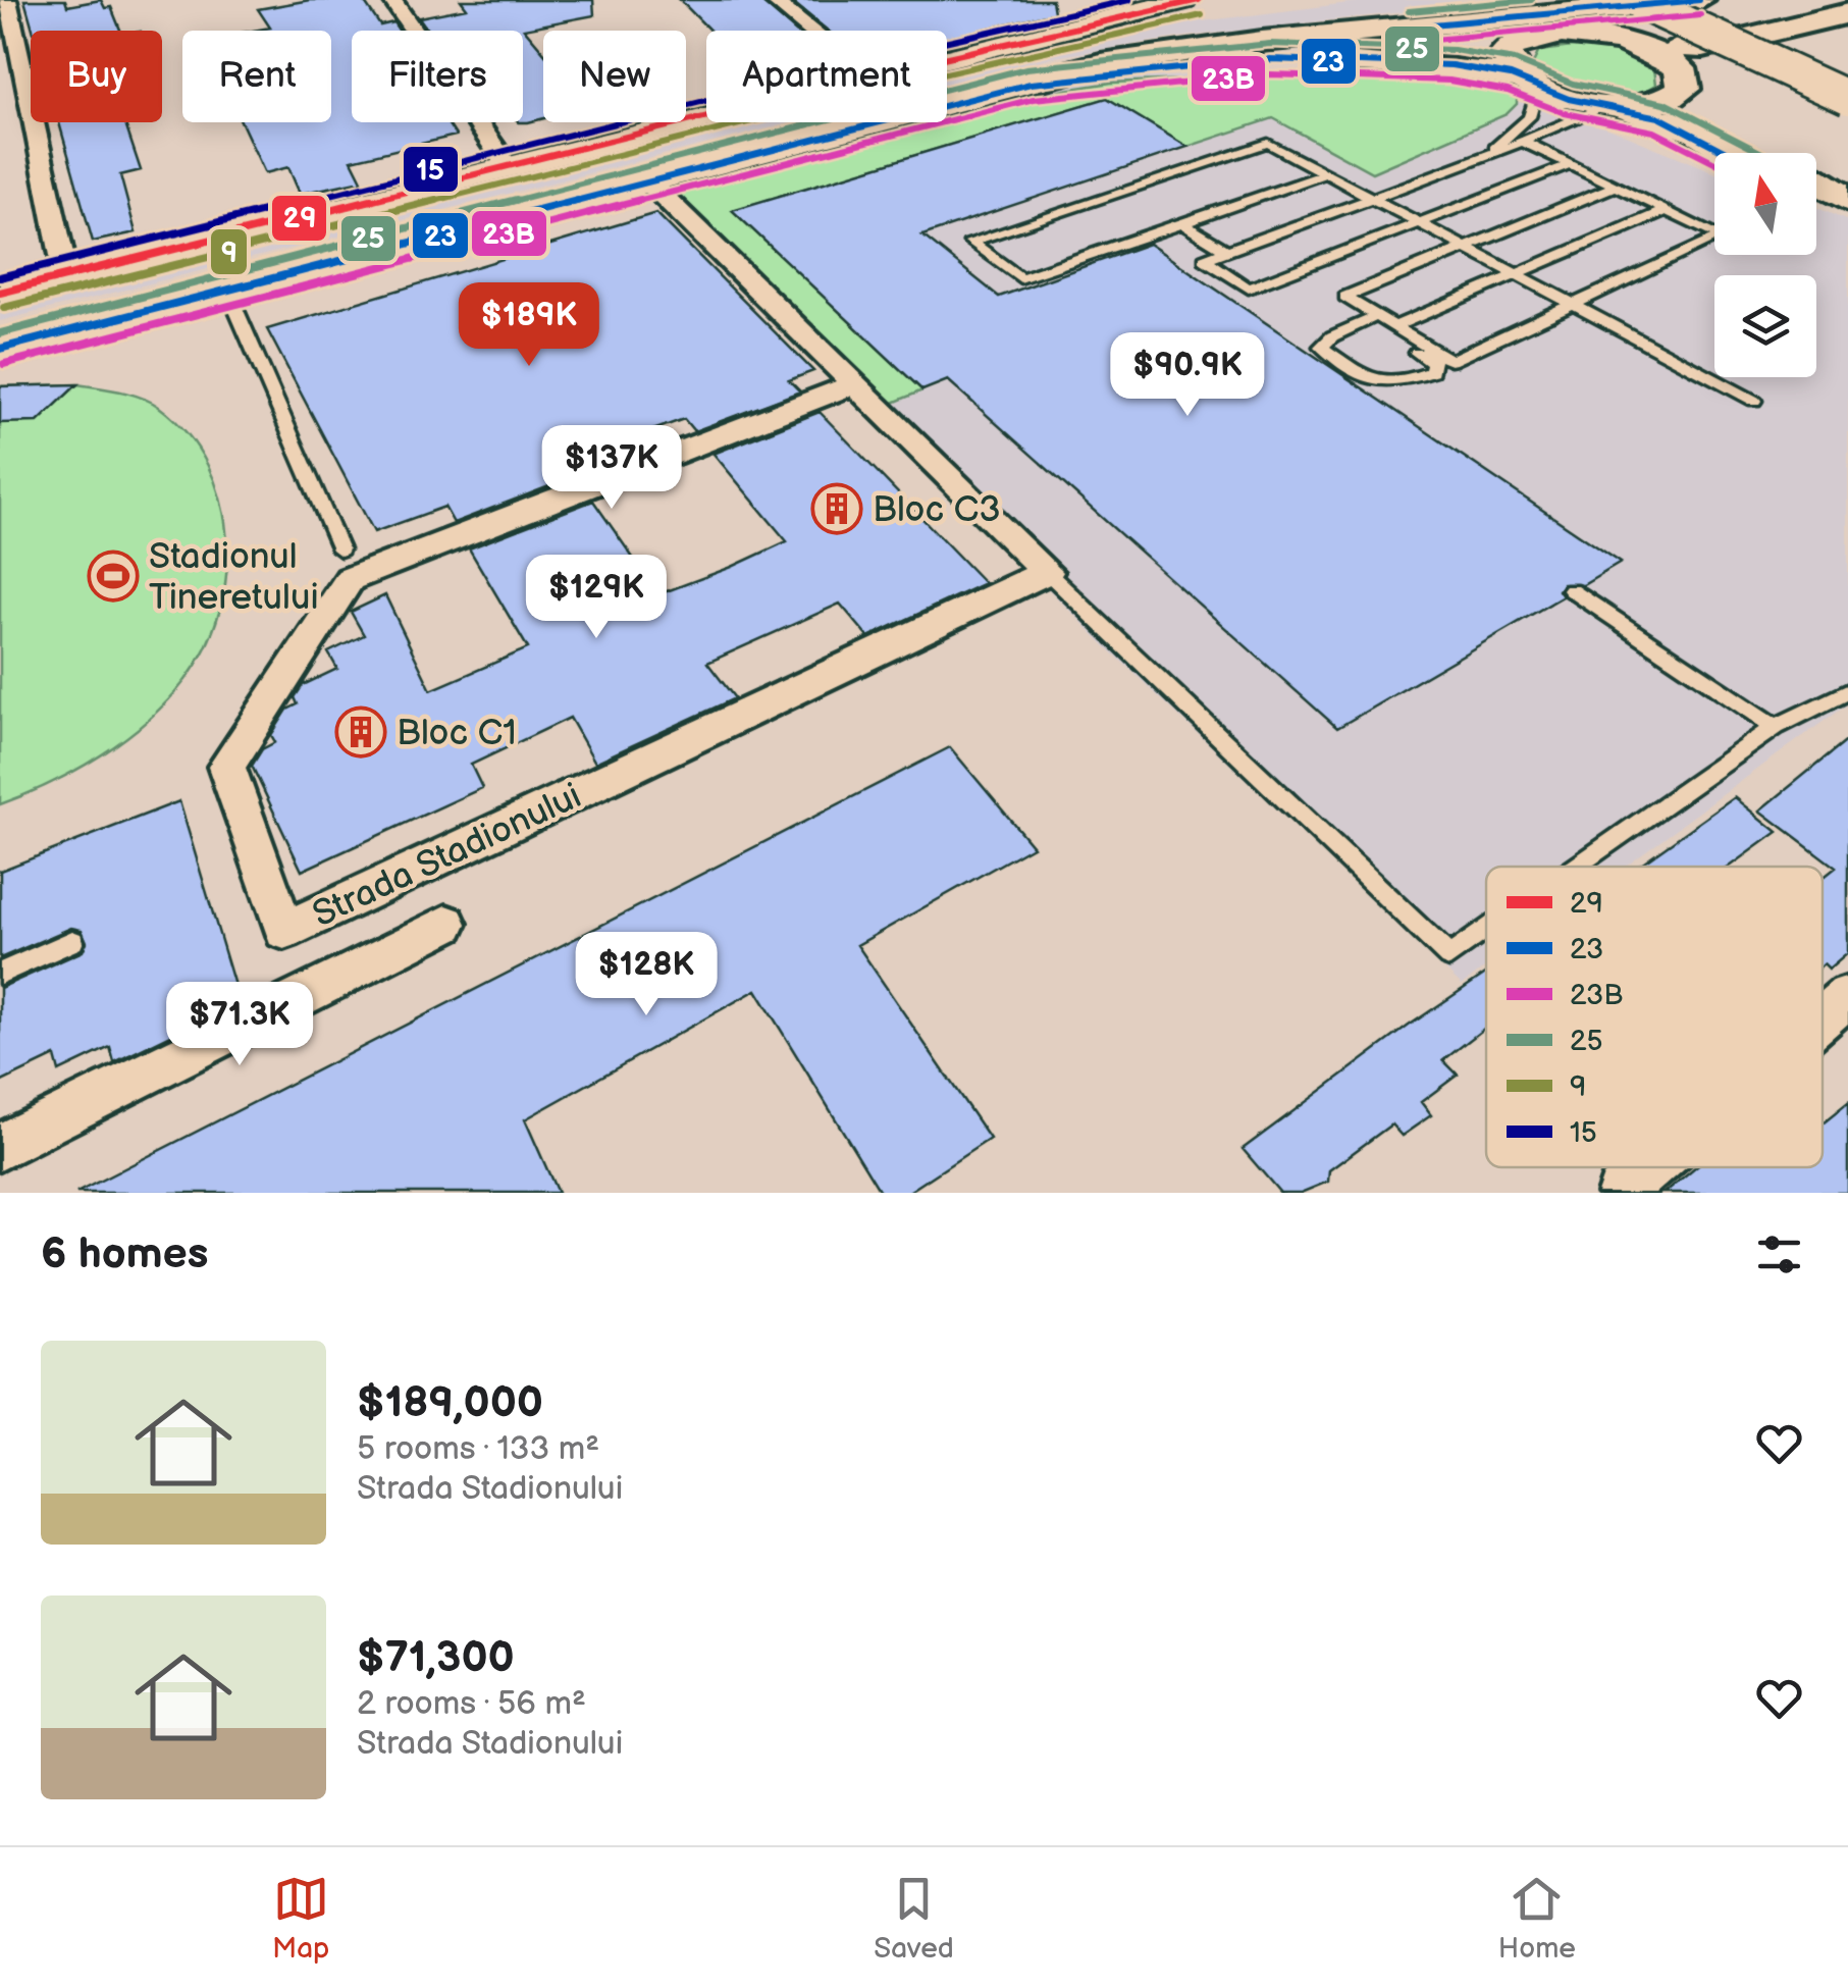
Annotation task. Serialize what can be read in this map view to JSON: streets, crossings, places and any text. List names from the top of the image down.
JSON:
{
  "streets": {
    "street": ["Strada Stadionului"]
  },
  "places": {
    "building": ["Bloc C3", "Bloc C1"],
    "sports": ["Stadionul Tineretului"]
  },
  "lines": [
    "transit line 29",
    "transit line 23",
    "transit line 25",
    "transit line 15",
    "transit line 23B",
    "transit line 9"
  ],
  "legend": [
    "29",
    "23",
    "23B",
    "25",
    "9",
    "15"
  ],
  "north": "top",
  "page": {
    "chip": [
      "Buy",
      "Rent",
      "Filters",
      "New",
      "Apartment"
    ],
    "price": [
      "$189K",
      "$90.9K",
      "$137K",
      "$129K",
      "$128K",
      "$71.3K"
    ],
    "heading": "6 homes",
    "list": [
      {
        "name": "$189,000",
        "note": "5 rooms · 133 m² · Strada Stadionului"
      },
      {
        "name": "$71,300",
        "note": "2 rooms · 56 m² · Strada Stadionului"
      }
    ],
    "tabs": ["Map", "Saved", "Home"]
  }
}
